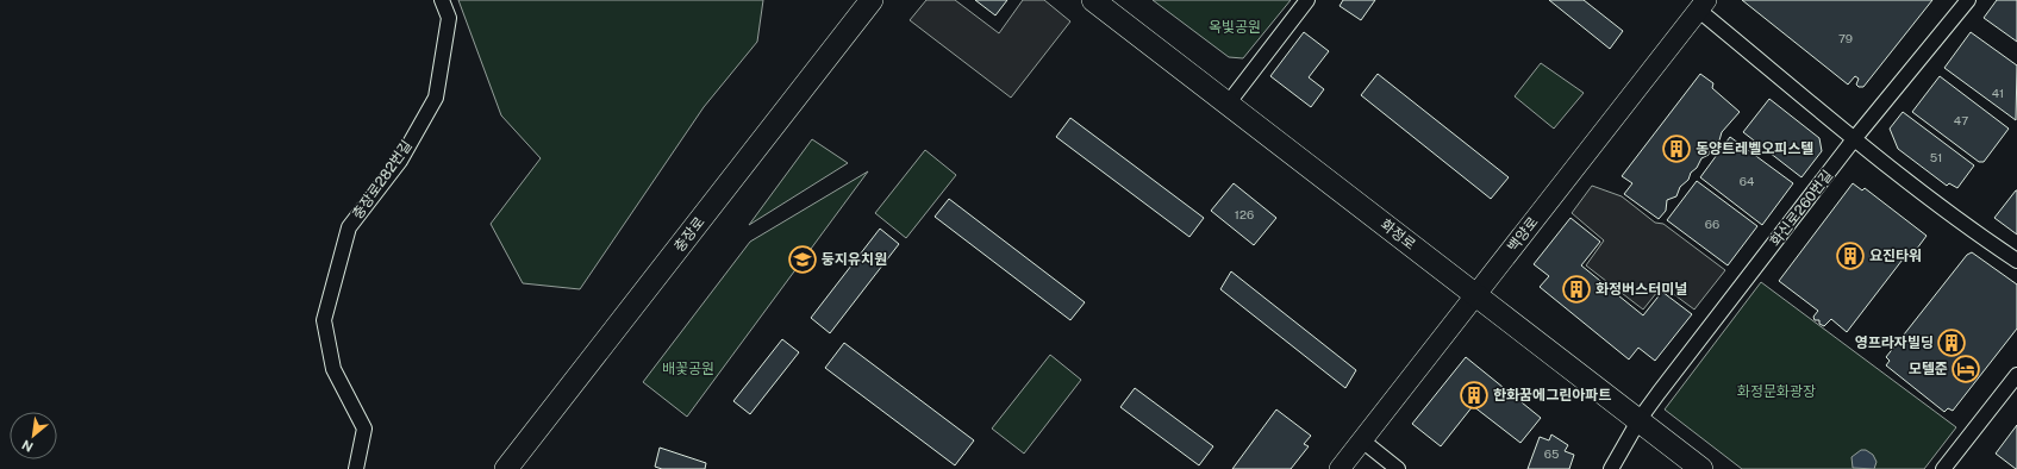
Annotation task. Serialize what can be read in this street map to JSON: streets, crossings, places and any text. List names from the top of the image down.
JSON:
{
  "streets": {
    "main road": ["충장로", "화정로"],
    "street": ["충장로282번길", "화신로260번길", "백양로"]
  },
  "crossings": [
    ["화신로260번길", "화정로"],
    ["화정로", "백양로"]
  ],
  "parks": ["옥빛공원", "배꽃공원", "화정문화광장"],
  "places": {
    "building": [
      "동양트레벨오피스텔",
      "요진타워",
      "화정버스터미널",
      "영프라자빌딩",
      "한화꿈에그린아파트"
    ],
    "school or university": ["둥지유치원"],
    "hotel": ["모텔준"]
  },
  "house_numbers": [
    "79",
    "41",
    "47",
    "51",
    "64",
    "126",
    "66",
    "65"
  ],
  "north": "bottom left"
}
